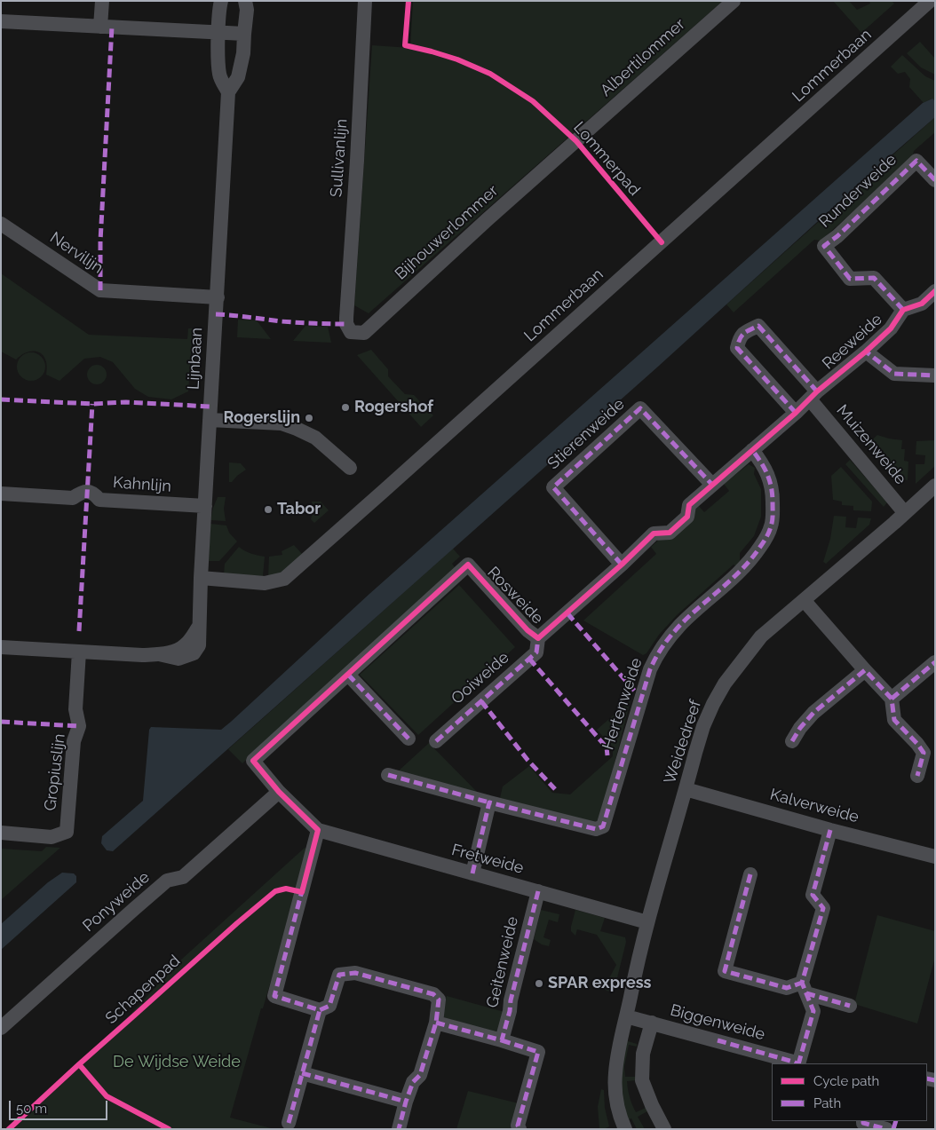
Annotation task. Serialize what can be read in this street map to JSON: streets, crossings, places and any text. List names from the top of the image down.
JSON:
{
  "streets": {
    "street": [
      "Albertilommer",
      "Lommerbaan",
      "Sullivanlijn",
      "Runderweide",
      "Bijhouwerlommer",
      "Nervilijn",
      "Reeweide",
      "Lijnbaan",
      "Stierenweide",
      "Muizenweide",
      "Kahnlijn",
      "Rosweide",
      "Ooiweide",
      "Hertenweide",
      "Weidedreef",
      "Gropiuslijn",
      "Kalverweide",
      "Fretweide",
      "Ponyweide",
      "Geitenweide",
      "Biggenweide"
    ],
    "cycle path": ["Lommerpad", "Schapenpad"]
  },
  "crossings": [
    ["Albertilommer", "Bijhouwerlommer"],
    ["Lommerbaan", "Lijnbaan"],
    ["Sullivanlijn", "Bijhouwerlommer"],
    ["Runderweide", "Reeweide"],
    ["Nervilijn", "Lijnbaan"],
    ["Reeweide", "Muizenweide"],
    ["Reeweide", "Rosweide"],
    ["Lijnbaan", "Kahnlijn"],
    ["Lijnbaan", "Gropiuslijn"],
    ["Stierenweide", "Rosweide"],
    ["Muizenweide", "Rosweide"],
    ["Muizenweide", "Weidedreef"],
    ["Rosweide", "Ooiweide"],
    ["Rosweide", "Hertenweide"],
    ["Rosweide", "Fretweide"],
    ["Rosweide", "Ponyweide"],
    ["Weidedreef", "Kalverweide"],
    ["Weidedreef", "Fretweide"],
    ["Weidedreef", "Biggenweide"],
    ["Fretweide", "Geitenweide"]
  ],
  "parks": ["De Wijdse Weide"],
  "places": [
    "Rogershof",
    "Rogerslijn",
    "Tabor",
    "SPAR express"
  ],
  "legend": ["Cycle path", "Path"],
  "scale_bar": "50 m"
}
